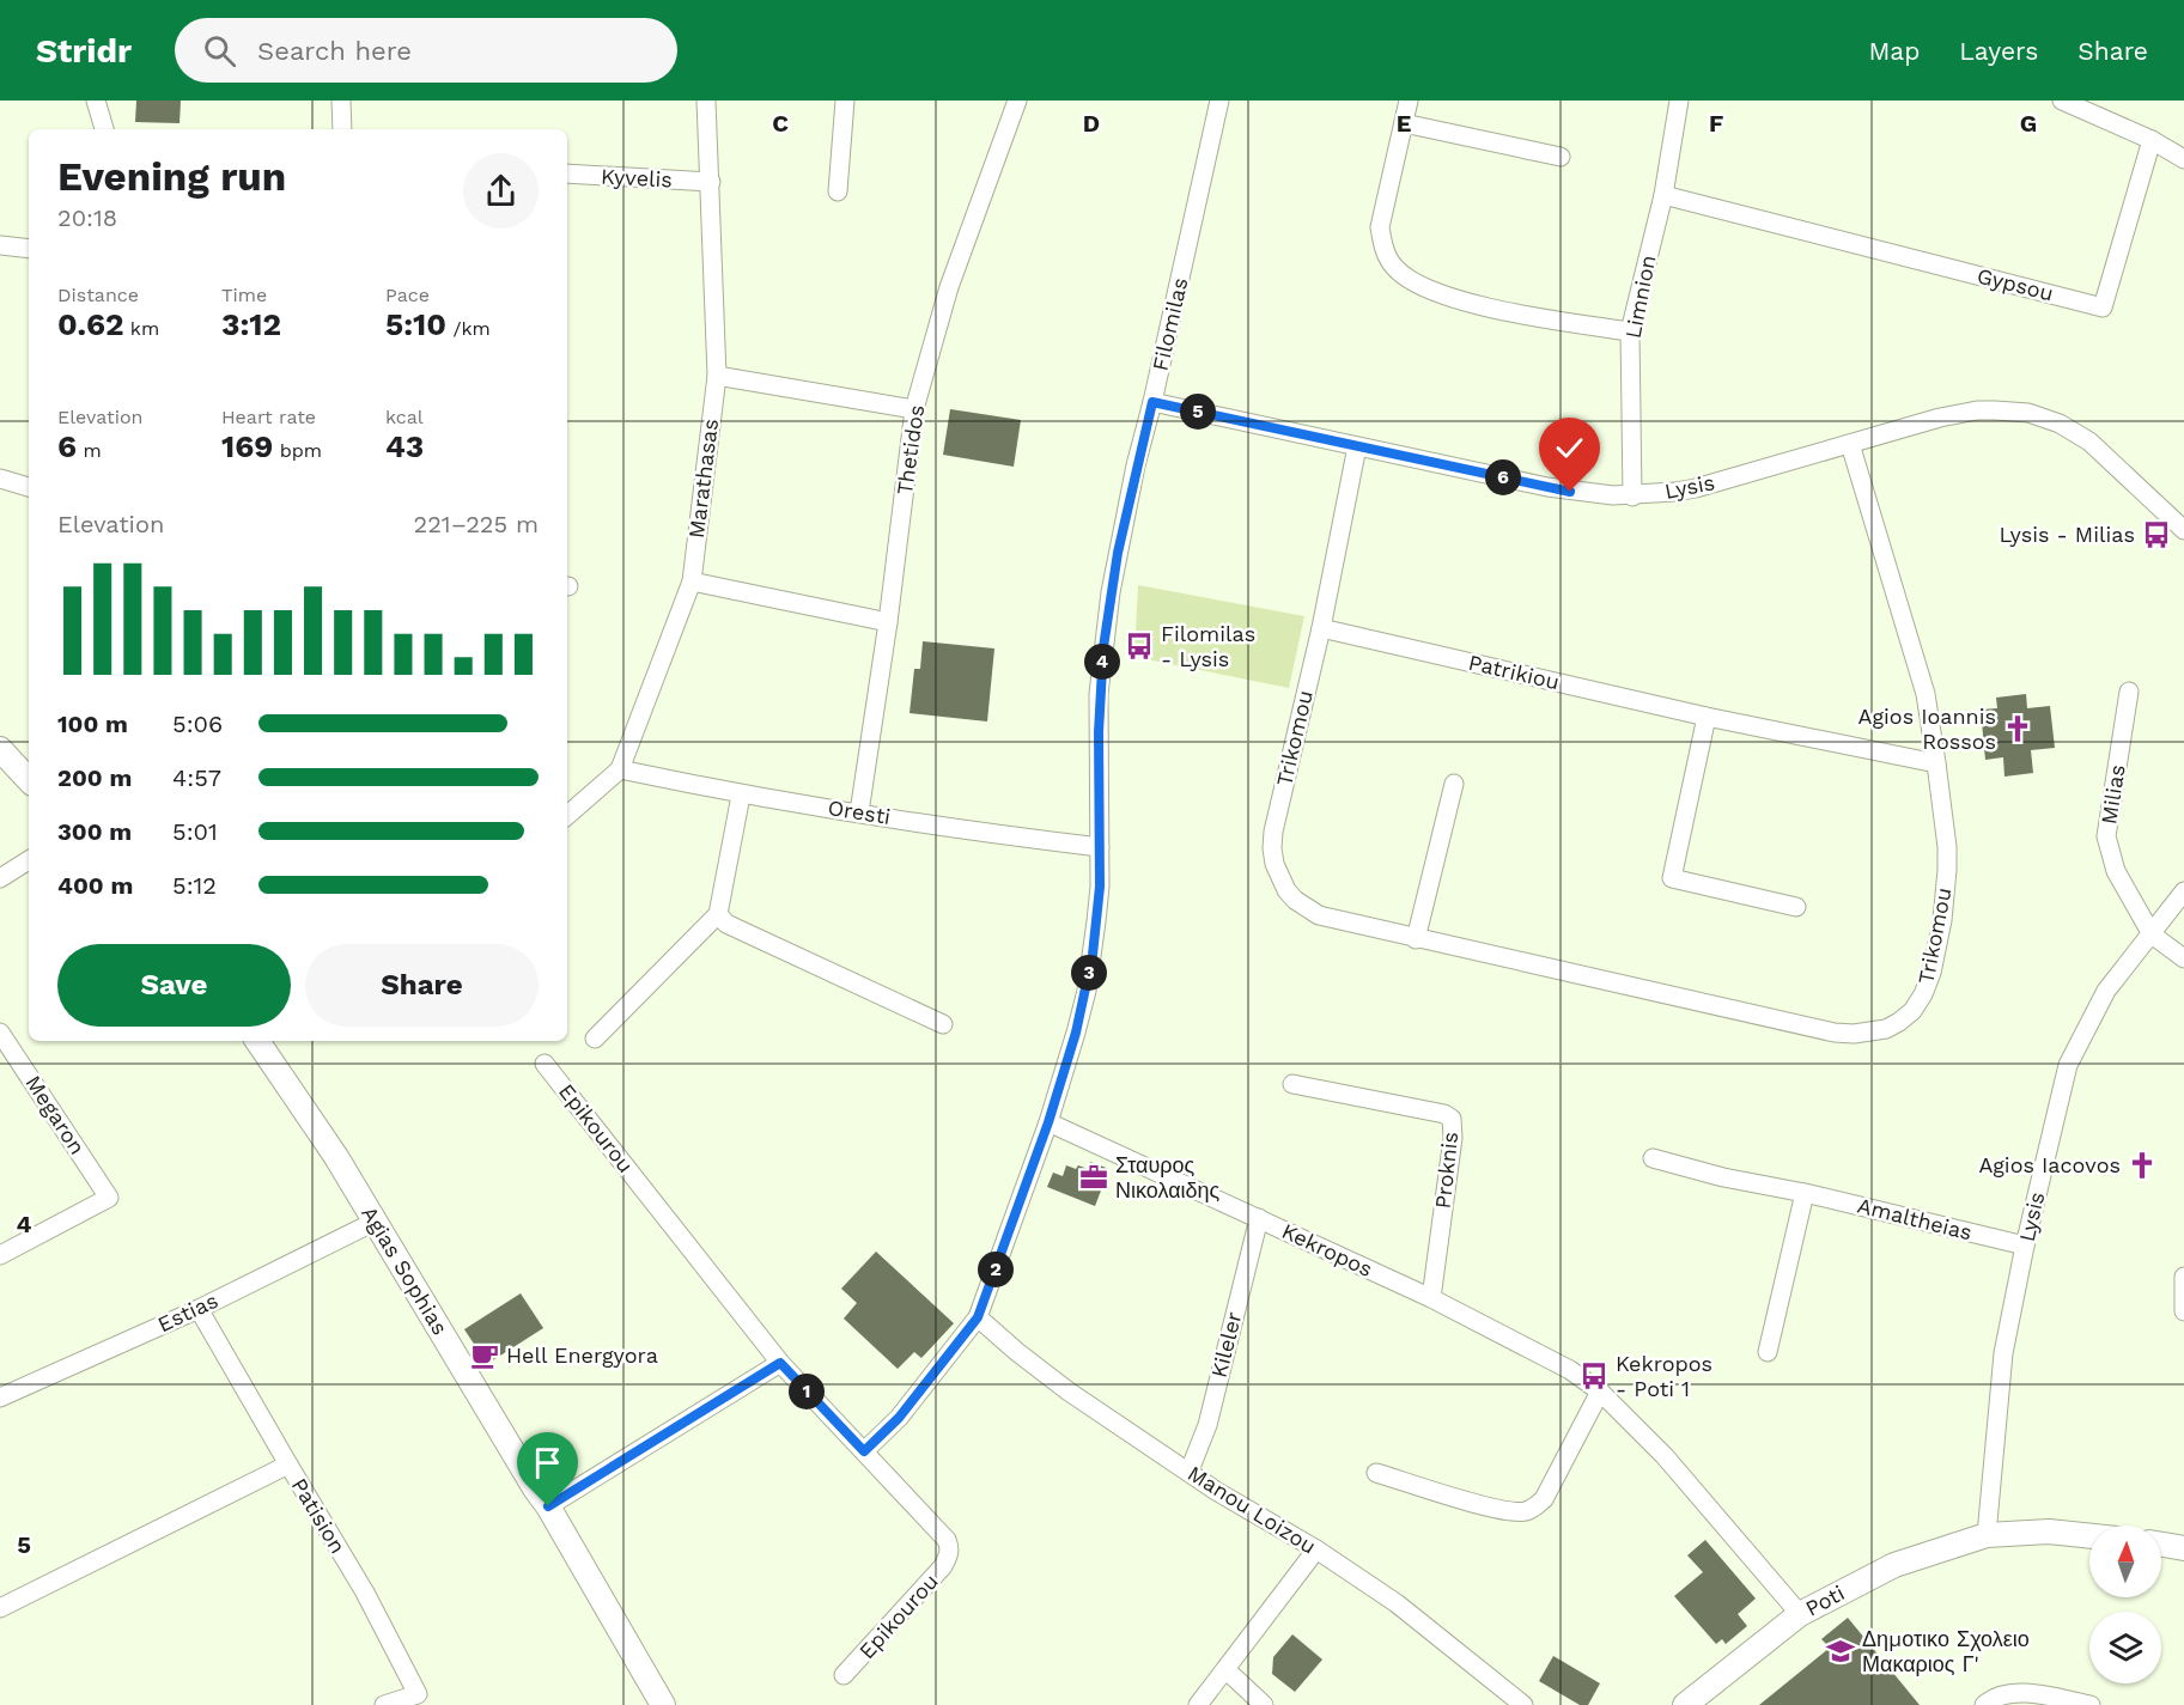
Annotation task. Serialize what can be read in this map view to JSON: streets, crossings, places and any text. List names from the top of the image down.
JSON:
{
  "streets": {
    "street": [
      "Kyvelis",
      "Gypsou",
      "Limnion",
      "Filomilas",
      "Thetidos",
      "Marathasas",
      "Lysis",
      "Patrikiou",
      "Trikomou",
      "Milias",
      "Oresti",
      "Megaron",
      "Epikourou",
      "Proknis",
      "Amaltheias",
      "Kekropos",
      "Agias Sophias",
      "Estias",
      "Kileler",
      "Manou Loizou",
      "Patision",
      "Poti"
    ]
  },
  "crossings": [
    ["Kyvelis", "Marathasas"],
    ["Gypsou", "Limnion"],
    ["Limnion", "Lysis"],
    ["Filomilas", "Lysis"],
    ["Filomilas", "Oresti"],
    ["Filomilas", "Epikourou"],
    ["Filomilas", "Kekropos"],
    ["Filomilas", "Manou Loizou"],
    ["Thetidos", "Oresti"],
    ["Marathasas", "Oresti"],
    ["Lysis", "Trikomou"],
    ["Lysis", "Milias"],
    ["Lysis", "Amaltheias"],
    ["Lysis", "Poti"],
    ["Patrikiou", "Trikomou"],
    ["Proknis", "Kekropos"],
    ["Kekropos", "Kileler"],
    ["Kekropos", "Poti"],
    ["Agias Sophias", "Estias"],
    ["Estias", "Patision"],
    ["Kileler", "Manou Loizou"]
  ],
  "places": {
    "bus stop": ["Lysis - Milias", "Filomilas - Lysis", "Kekropos - Poti 1"],
    "church": ["Agios Ioannis Rossos", "Agios Iacovos"],
    "office": ["Σταυρος Νικολαιδης"],
    "cafe": ["Hell Energyora"],
    "school or university": ["Δημοτικο Σχολειο Μακαριος Γ'"]
  },
  "north": "top",
  "page": {
    "header": "Stridr",
    "search": "Search here",
    "nav": ["Map", "Layers", "Share"],
    "heading": ["Evening run", "20:18"],
    "stats": [
      ["Distance", "0.62 km"],
      ["Time", "3:12"],
      ["Pace", "5:10 /km"],
      ["Elevation", "6 m"],
      ["Heart rate", "169 bpm"],
      ["kcal", "43"]
    ],
    "pins": [
      "5",
      "6",
      "4",
      "3",
      "2",
      "1"
    ],
    "chart": ["Elevation", "221–225 m"],
    "list": [
      {
        "name": "100 m",
        "note": "5:06"
      },
      {
        "name": "200 m",
        "note": "4:57"
      },
      {
        "name": "300 m",
        "note": "5:01"
      },
      {
        "name": "400 m",
        "note": "5:12"
      }
    ],
    "buttons": ["Save", "Share"]
  },
  "grid": {
    "columns": [
      "C",
      "D",
      "E",
      "F",
      "G"
    ],
    "rows": ["4", "5"]
  }
}
